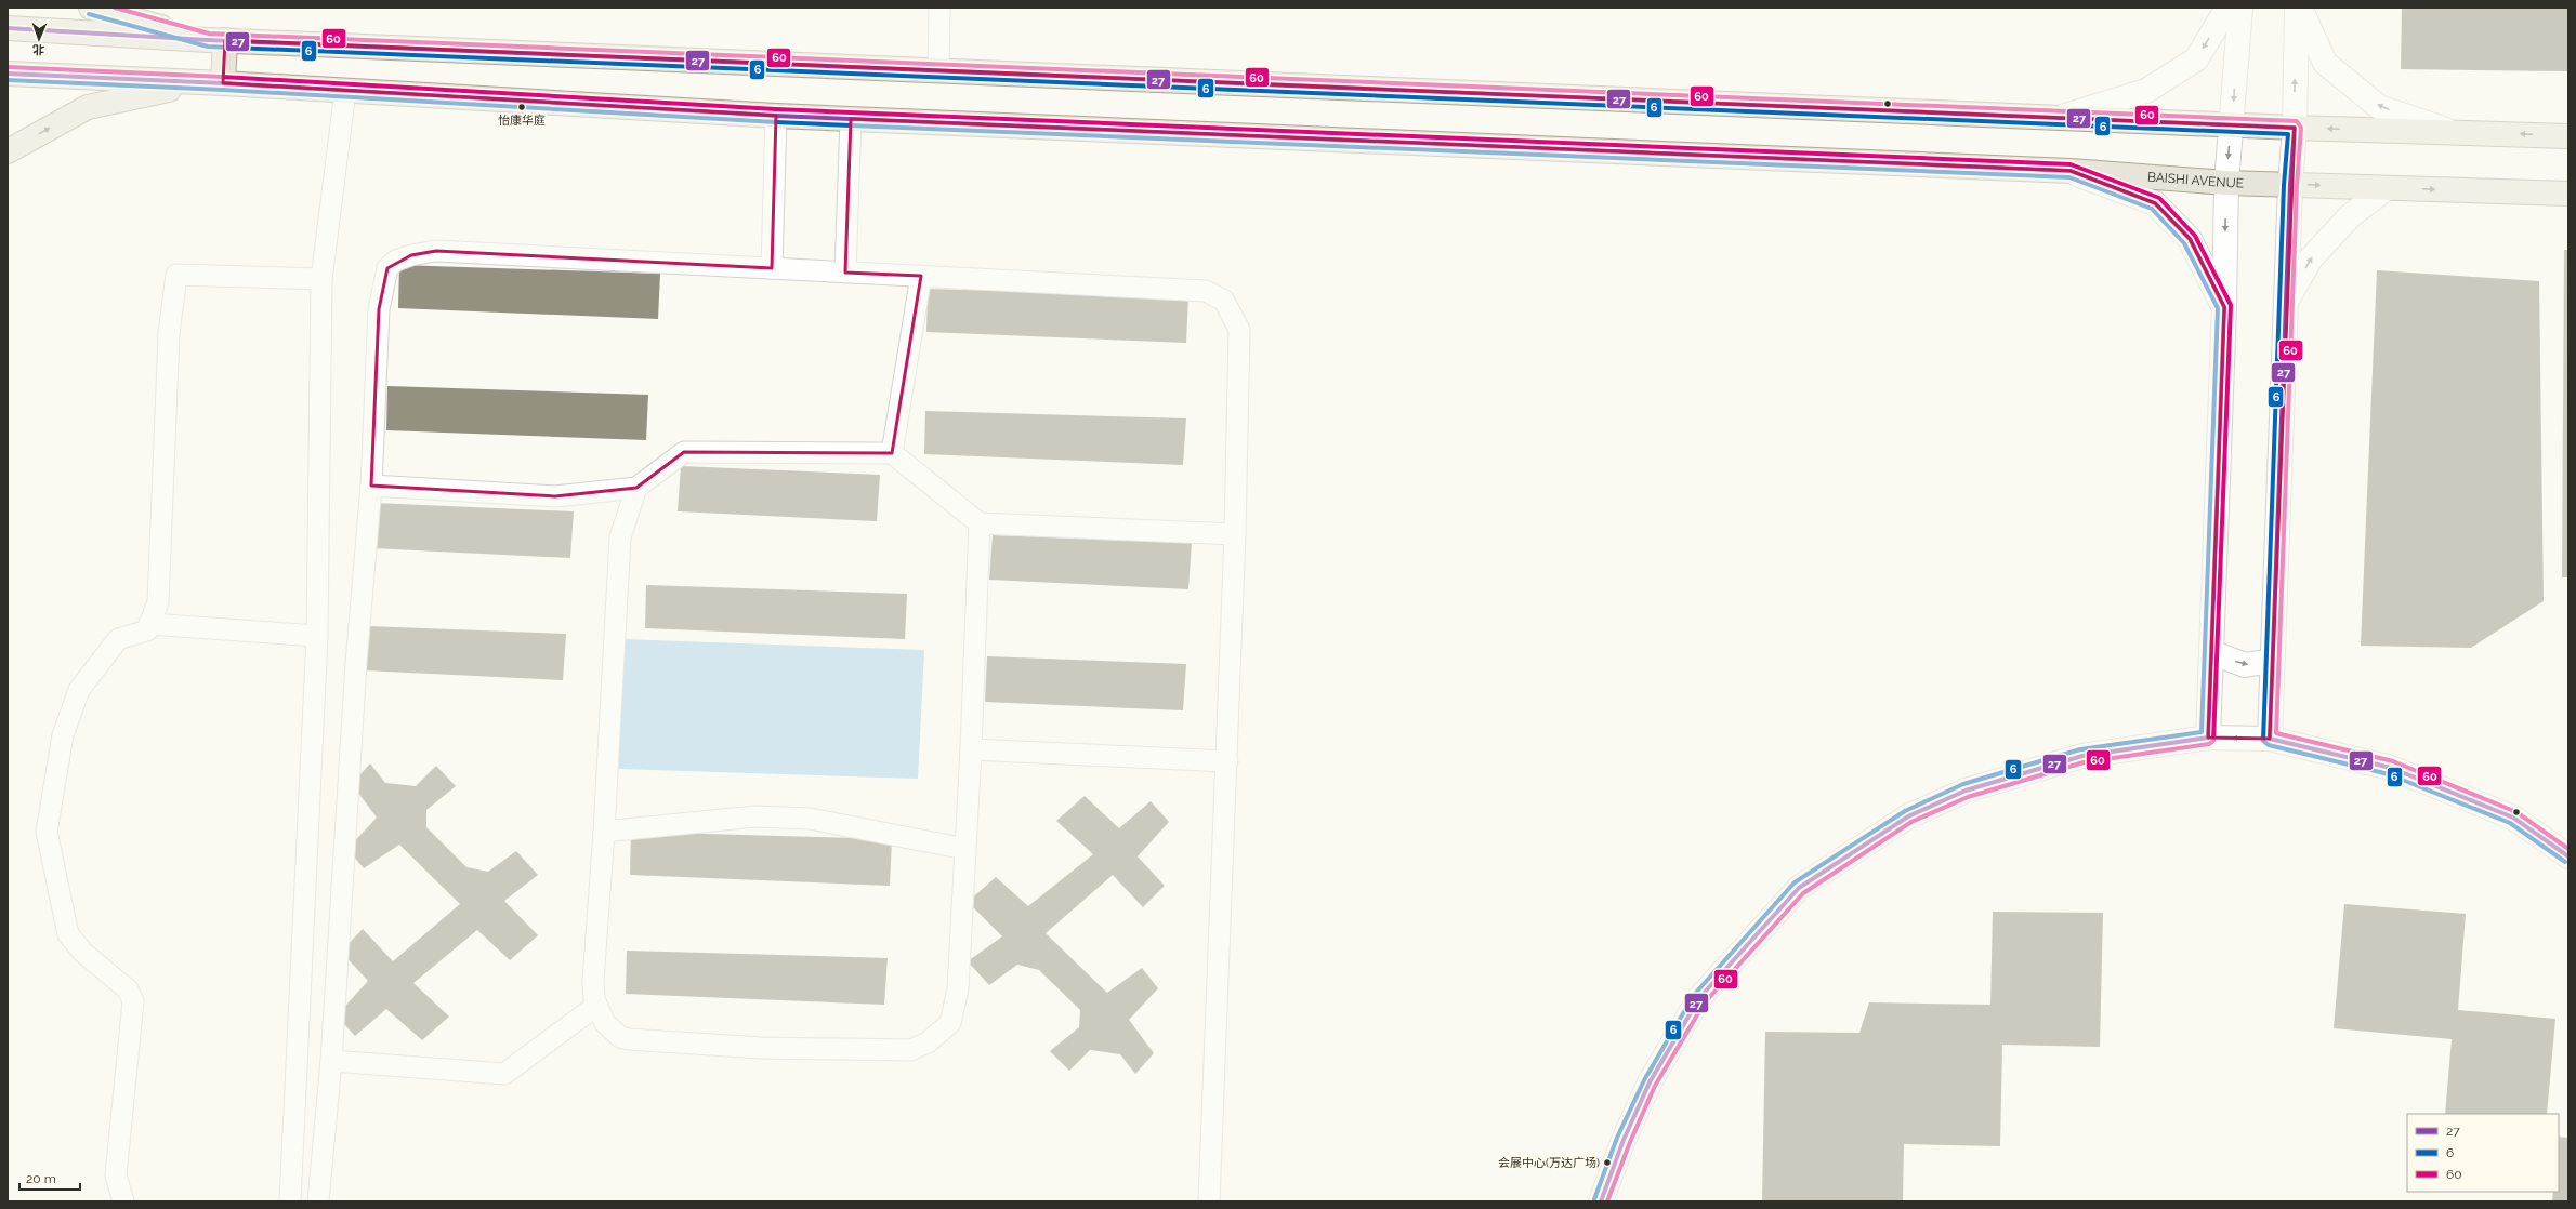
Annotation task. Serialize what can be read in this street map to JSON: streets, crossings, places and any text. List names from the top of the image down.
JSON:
{
  "streets": {
    "main road": ["BAISHI AVENUE"]
  },
  "places": ["怡康华庭", "会展中心(万达广场)"],
  "lines": ["transit line 60", "transit line 6", "transit line 27"],
  "legend": ["27", "6", "60"],
  "scale_bar": "20 m",
  "north": "bottom"
}
